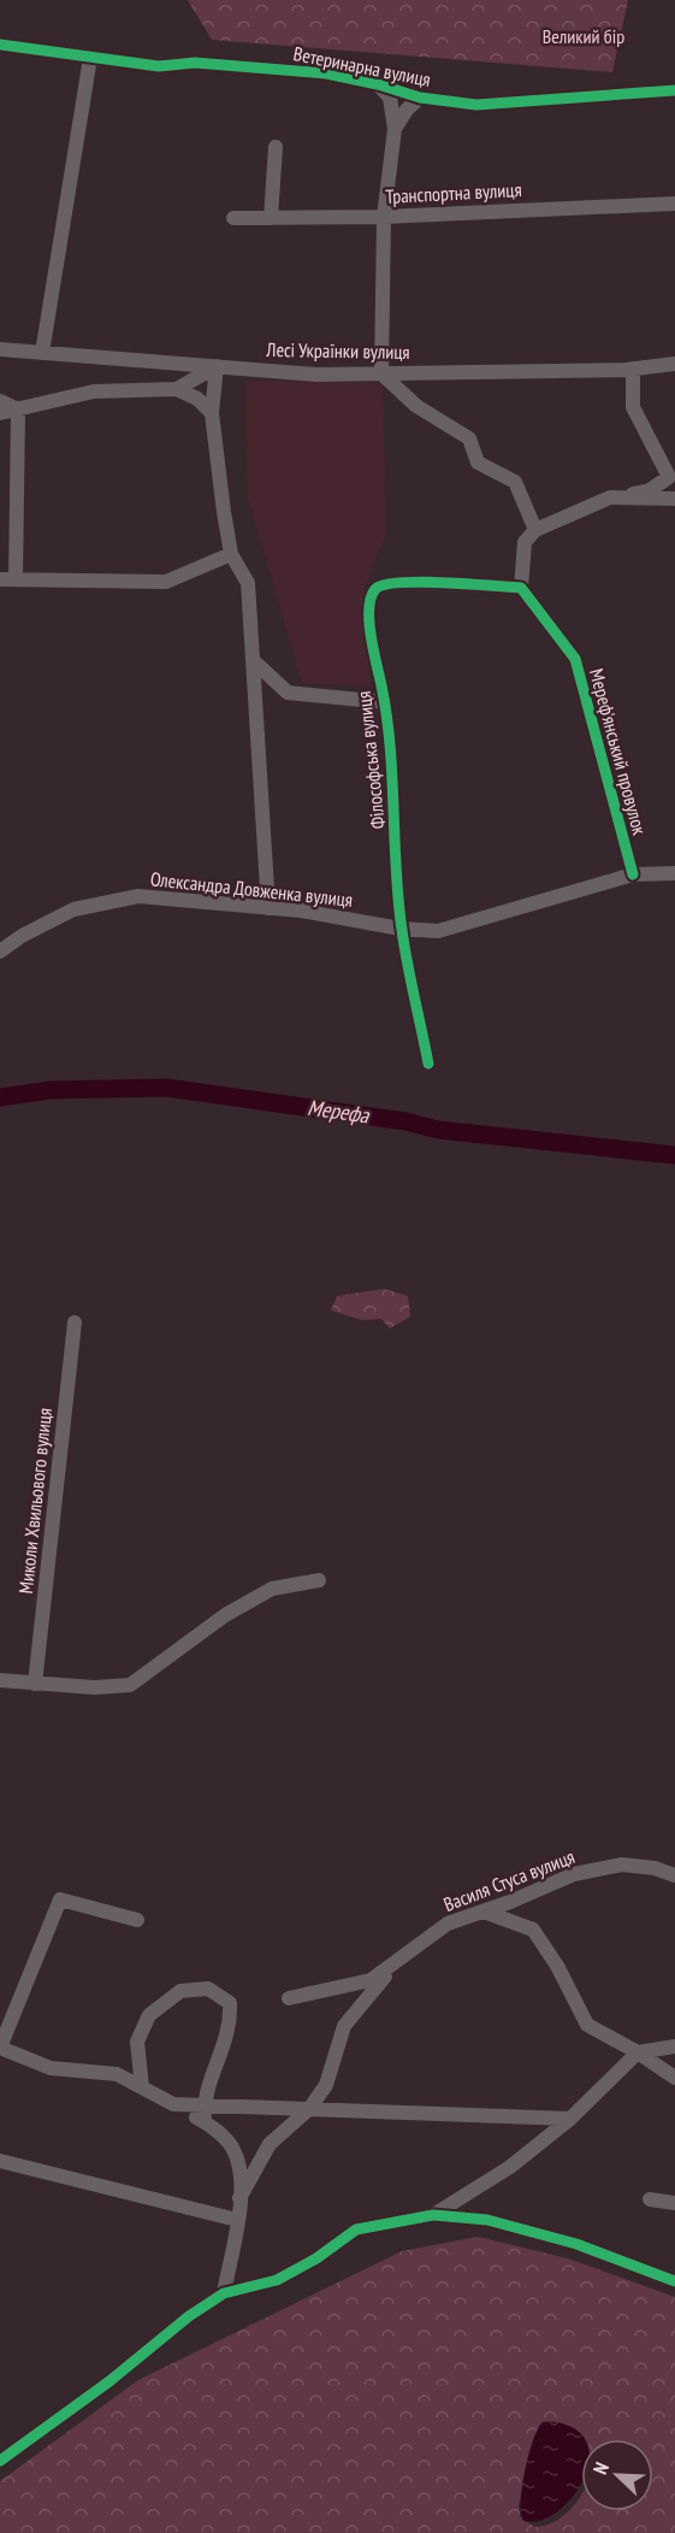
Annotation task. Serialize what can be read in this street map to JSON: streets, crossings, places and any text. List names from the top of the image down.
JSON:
{
  "streets": {
    "street": [
      "Ветеринарна вулиця",
      "Транспортна вулиця",
      "Лесі Українки вулиця",
      "Мереф'янський провулок",
      "Філософська вулиця",
      "Олександра Довженка вулиця",
      "Миколи Хвильового вулиця",
      "Василя Стуса вулиця"
    ]
  },
  "crossings": [
    ["Мереф'янський провулок", "Філософська вулиця"],
    ["Мереф'янський провулок", "Олександра Довженка вулиця"],
    ["Філософська вулиця", "Олександра Довженка вулиця"]
  ],
  "water": ["Мерефа"],
  "parks": ["Великий бір"],
  "north": "top left"
}
